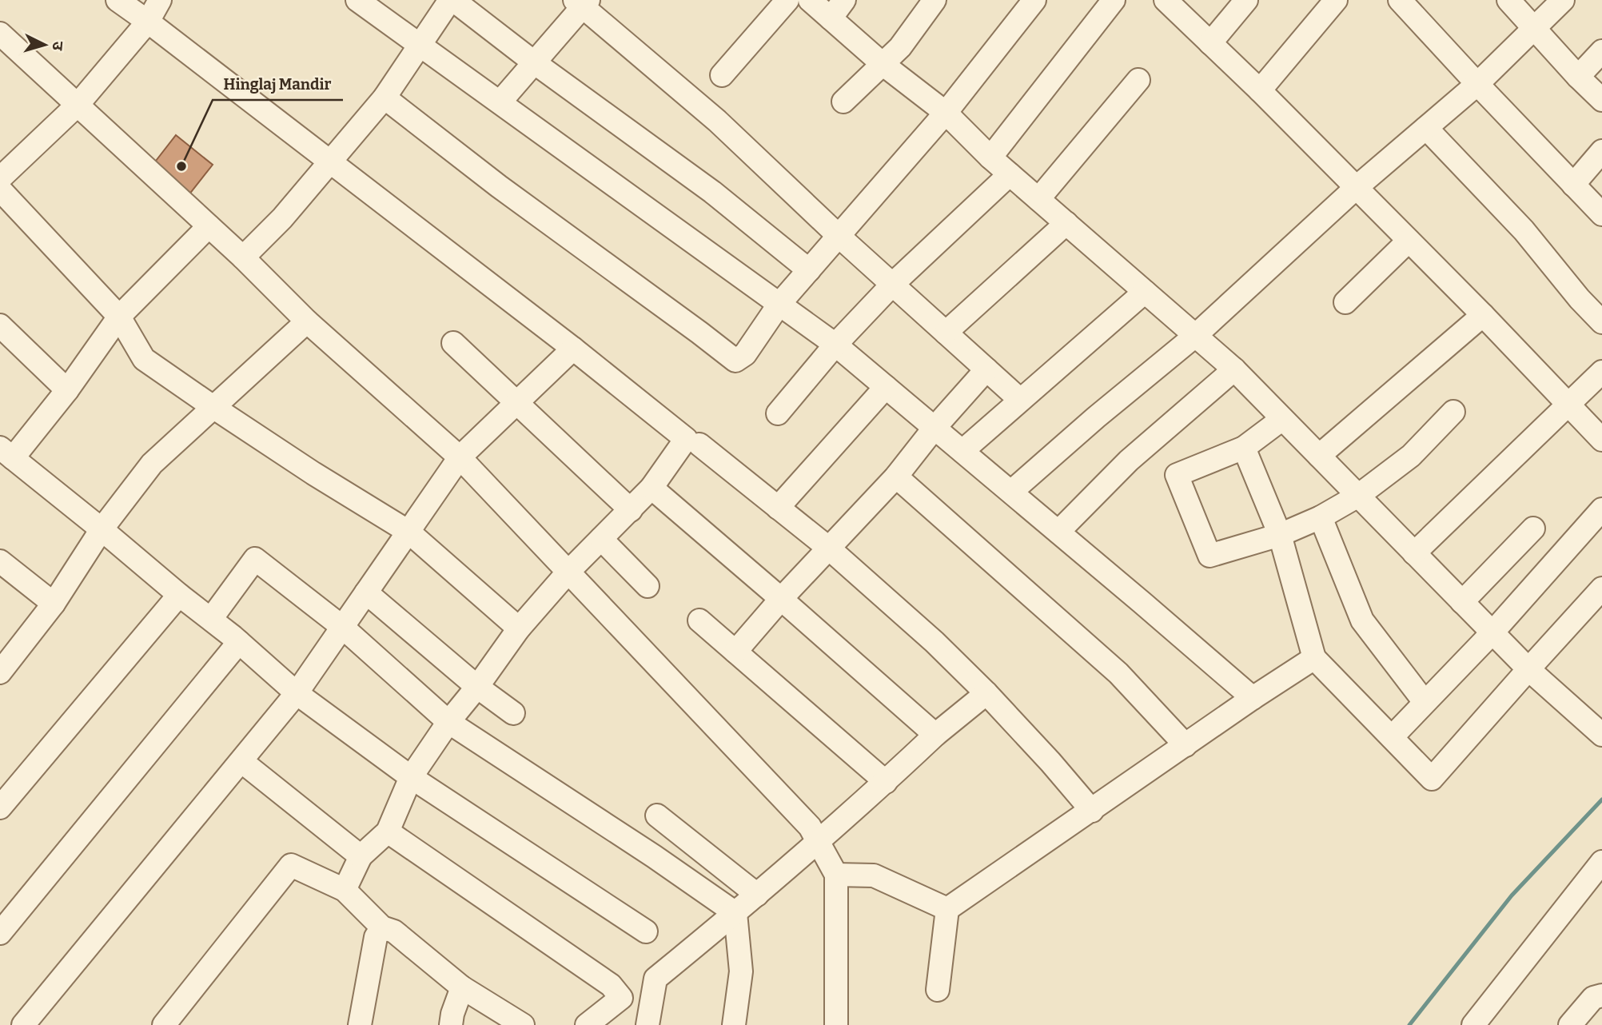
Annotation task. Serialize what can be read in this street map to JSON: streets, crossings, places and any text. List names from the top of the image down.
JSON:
{
  "places": ["Hinglaj Mandir"],
  "north": "right"
}
